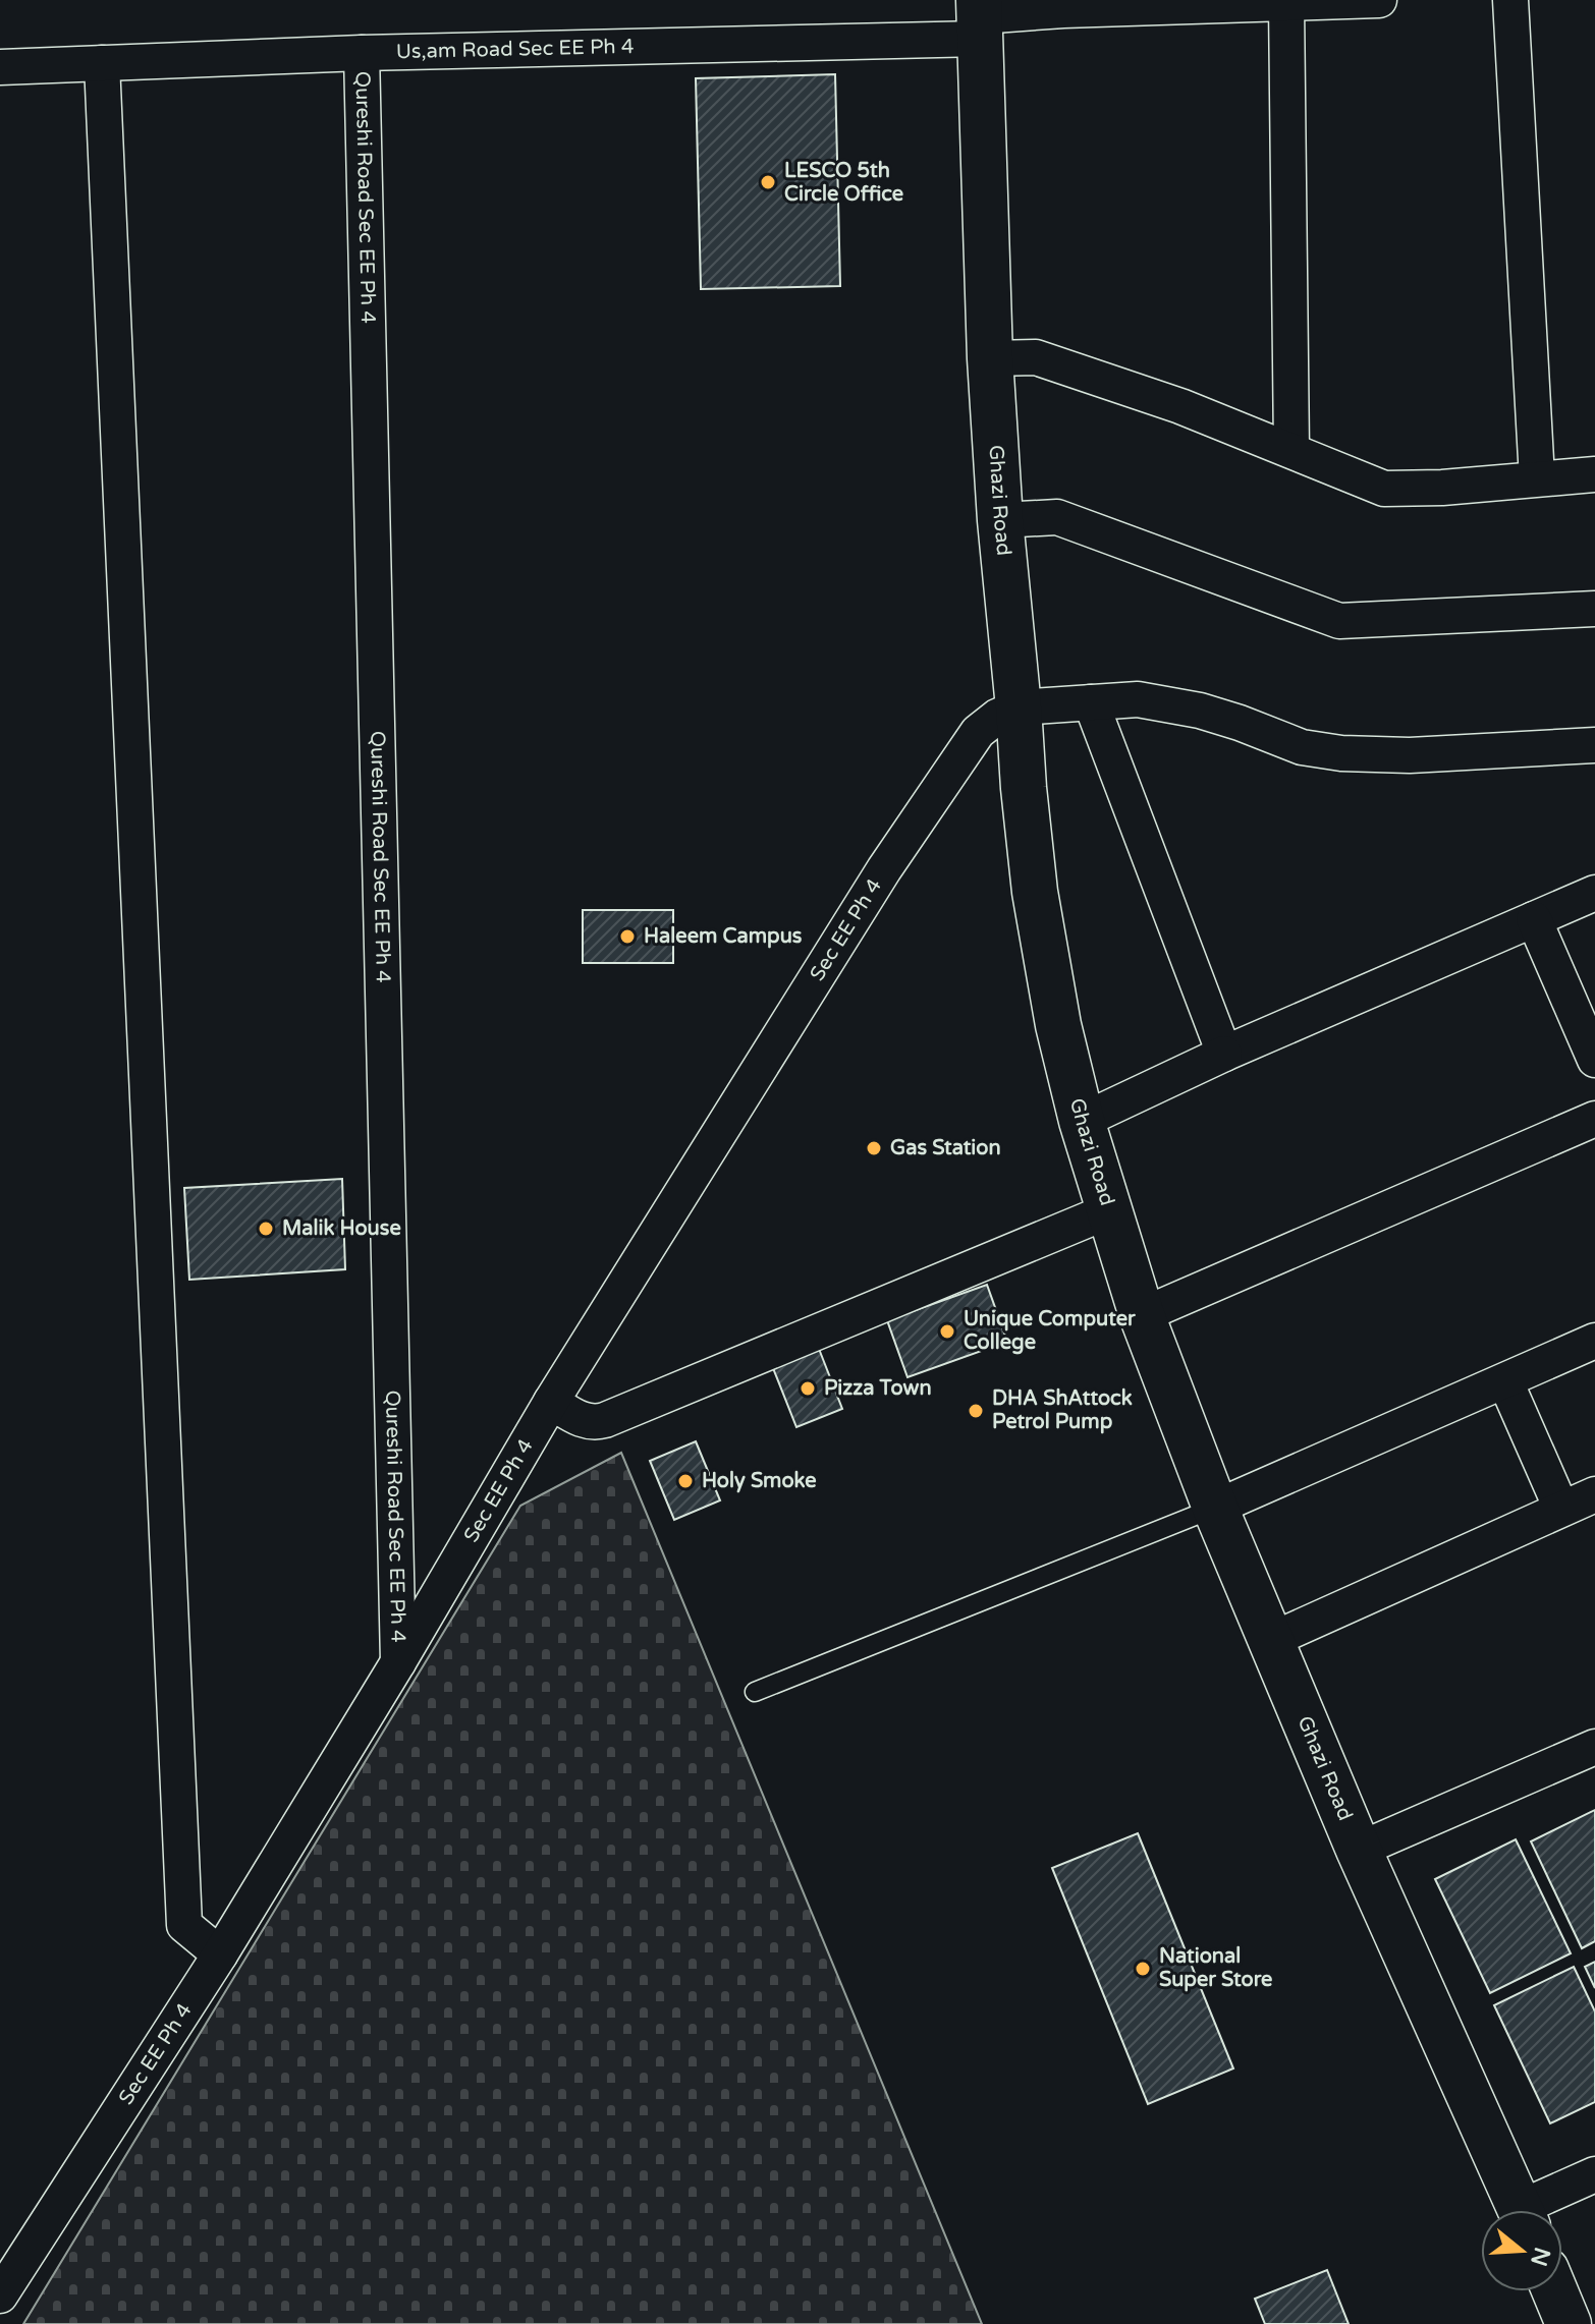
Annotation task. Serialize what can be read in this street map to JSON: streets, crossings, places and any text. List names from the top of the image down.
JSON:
{
  "streets": {
    "main road": ["Ghazi Road"],
    "street": ["Us,am Road Sec EE Ph 4", "Qureshi Road Sec EE Ph 4", "Sec EE Ph 4"]
  },
  "crossings": [
    ["Us,am Road Sec EE Ph 4", "Qureshi Road Sec EE Ph 4"],
    ["Us,am Road Sec EE Ph 4", "Ghazi Road"],
    ["Qureshi Road Sec EE Ph 4", "Sec EE Ph 4"],
    ["Ghazi Road", "Sec EE Ph 4"]
  ],
  "places": [
    "LESCO 5th Circle Office",
    "Haleem Campus",
    "Gas Station",
    "Malik House",
    "Unique Computer College",
    "Pizza Town",
    "DHA ShAttock Petrol Pump",
    "Holy Smoke",
    "National Super Store"
  ],
  "north": "right"
}
